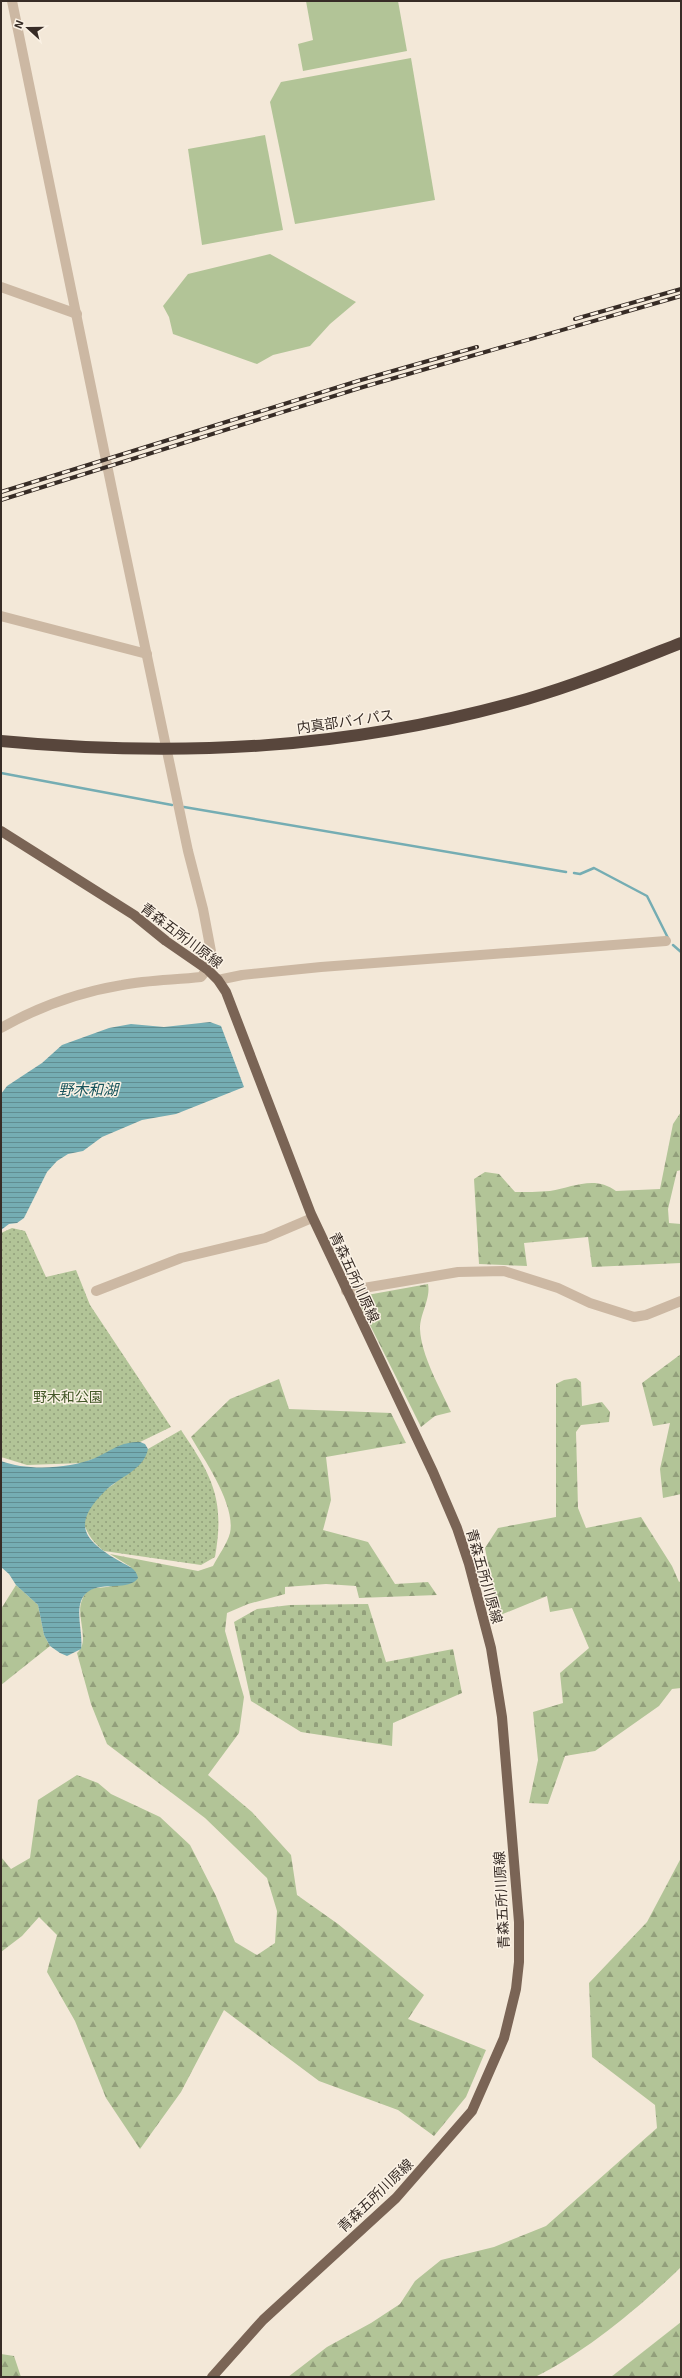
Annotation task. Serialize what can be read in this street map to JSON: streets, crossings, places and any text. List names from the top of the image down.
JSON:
{
  "streets": {
    "highway": ["内真部バイパス"],
    "main road": ["青森五所川原線"]
  },
  "water": ["野木和湖"],
  "parks": ["野木和公園"],
  "north": "left"
}
